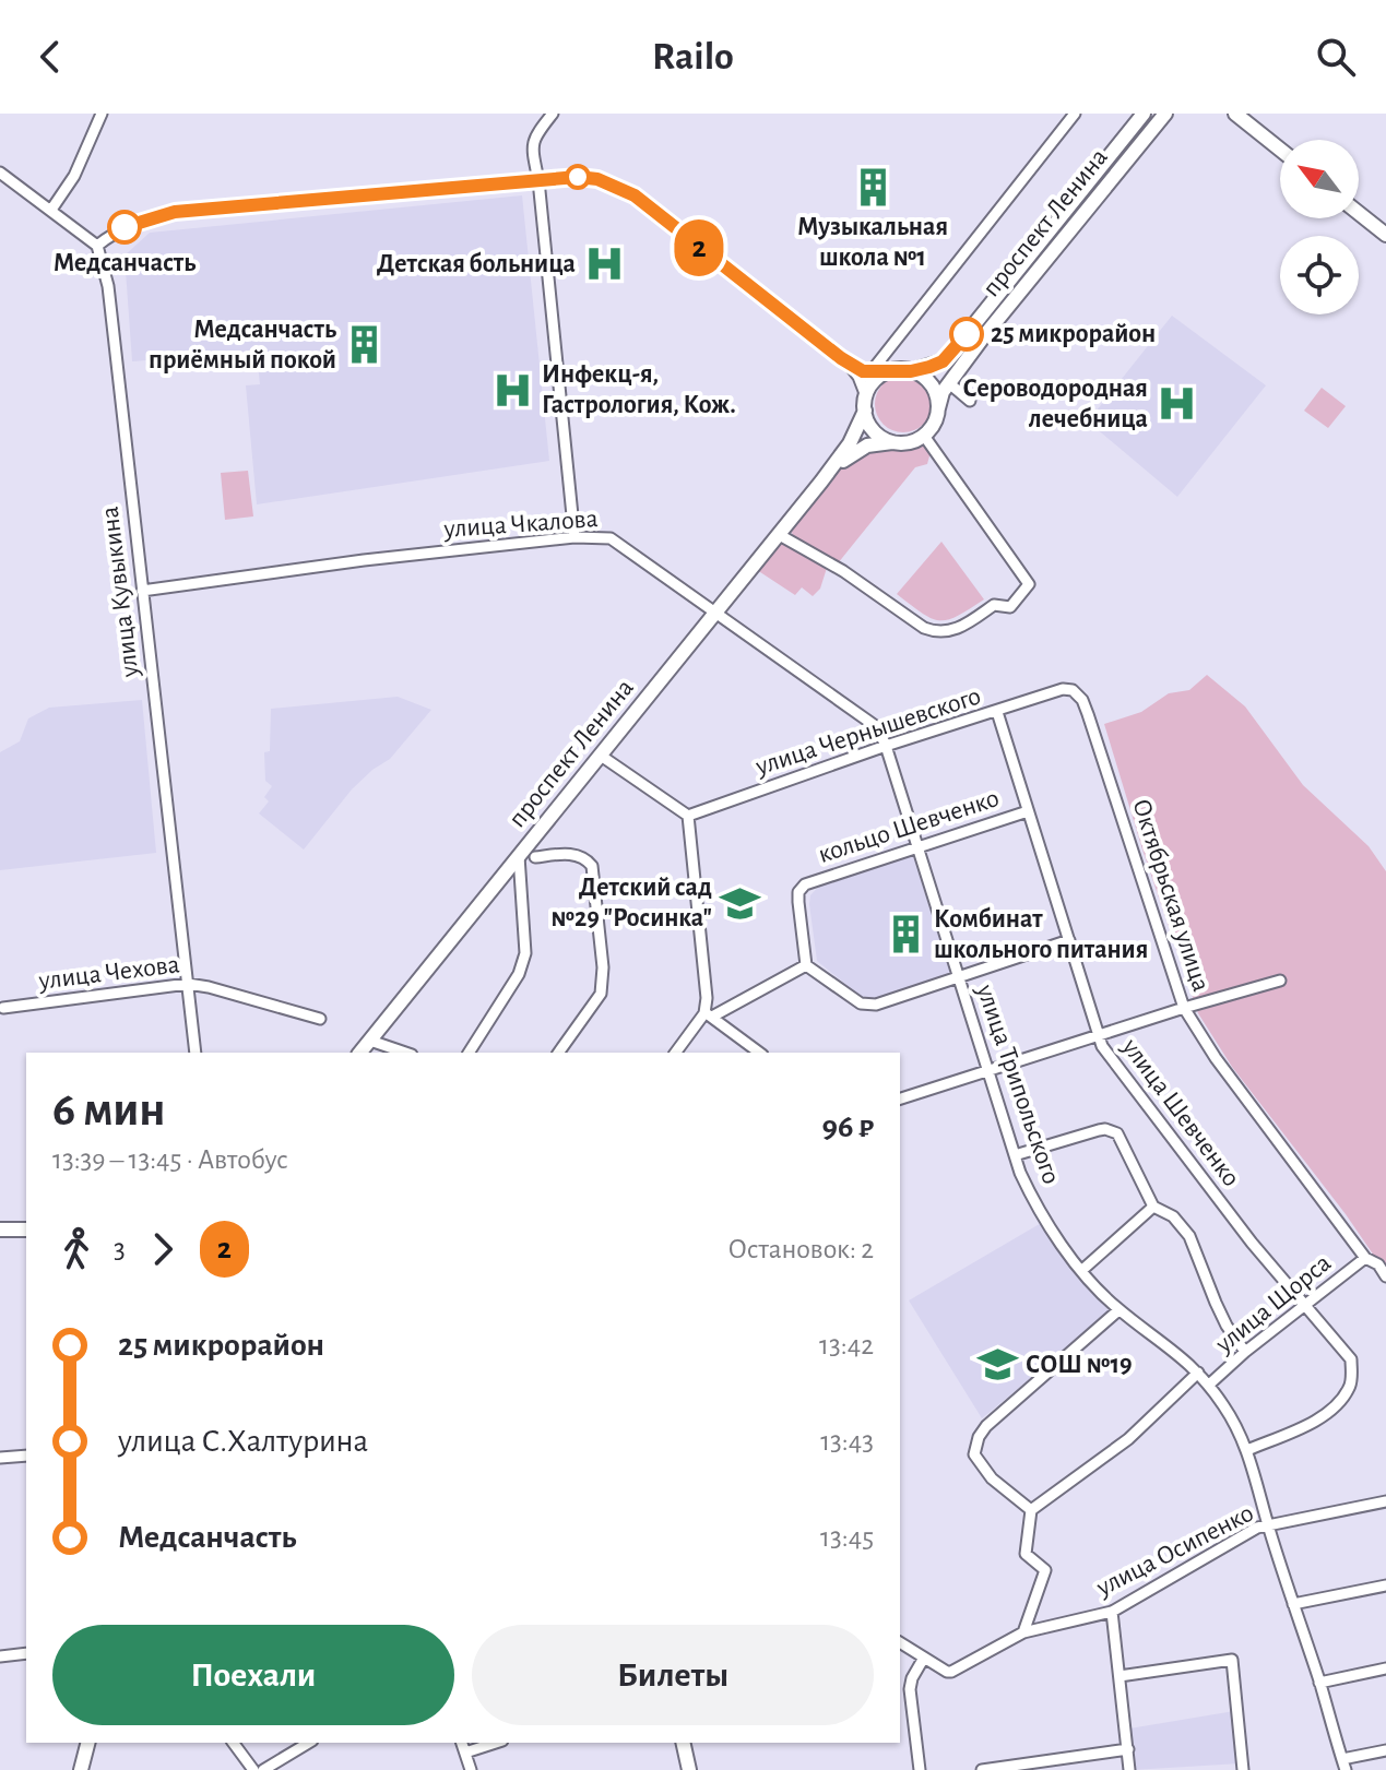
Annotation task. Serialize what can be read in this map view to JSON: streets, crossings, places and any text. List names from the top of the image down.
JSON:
{
  "streets": {
    "main road": ["проспект Ленина"],
    "street": [
      "улица Чкалова",
      "улица Кувыкина",
      "улица Чернышевского",
      "кольцо Шевченко",
      "Октябрьская улица",
      "улица Чехова",
      "улица Трипольского",
      "улица Шевченко",
      "улица Щорса",
      "улица Осипенко"
    ]
  },
  "crossings": [
    ["проспект Ленина", "улица Чкалова"],
    ["улица Чкалова", "улица Кувыкина"],
    ["улица Чкалова", "улица Чернышевского"],
    ["улица Чкалова", "улица Трипольского"],
    ["улица Кувыкина", "улица Чехова"],
    ["улица Чернышевского", "Октябрьская улица"],
    ["улица Чернышевского", "улица Трипольского"],
    ["улица Чернышевского", "улица Шевченко"],
    ["кольцо Шевченко", "улица Трипольского"],
    ["кольцо Шевченко", "улица Шевченко"],
    ["Октябрьская улица", "улица Щорса"],
    ["улица Трипольского", "улица Шевченко"],
    ["улица Трипольского", "улица Щорса"],
    ["улица Трипольского", "улица Осипенко"],
    ["улица Шевченко", "улица Щорса"]
  ],
  "places": {
    "building": ["Музыкальная школа №1", "Медсанчасть приёмный покой", "Комбинат школьного питания"],
    "other": ["Медсанчасть", "25 микрорайон"],
    "hospital": ["Детская больница", "Инфекц-я, Гастрология, Кож.", "Сероводородная лечебница"],
    "school or university": ["Детский сад №29 \"Росинка\"", "СОШ №19"]
  },
  "lines": ["bus line 2"],
  "north": "top left",
  "page": {
    "header": "Railo",
    "on_map": "2",
    "heading": ["6 мин", "13:39 – 13:45 · Автобус", "96 ₽"],
    "legs": ["3", "2", "Остановок: 2"],
    "list": [
      {
        "name": "25 микрорайон",
        "value": "13:42"
      },
      {
        "name": "улица С.Халтурина",
        "value": "13:43"
      },
      {
        "name": "Медсанчасть",
        "value": "13:45"
      }
    ],
    "buttons": ["Поехали", "Билеты"]
  }
}
